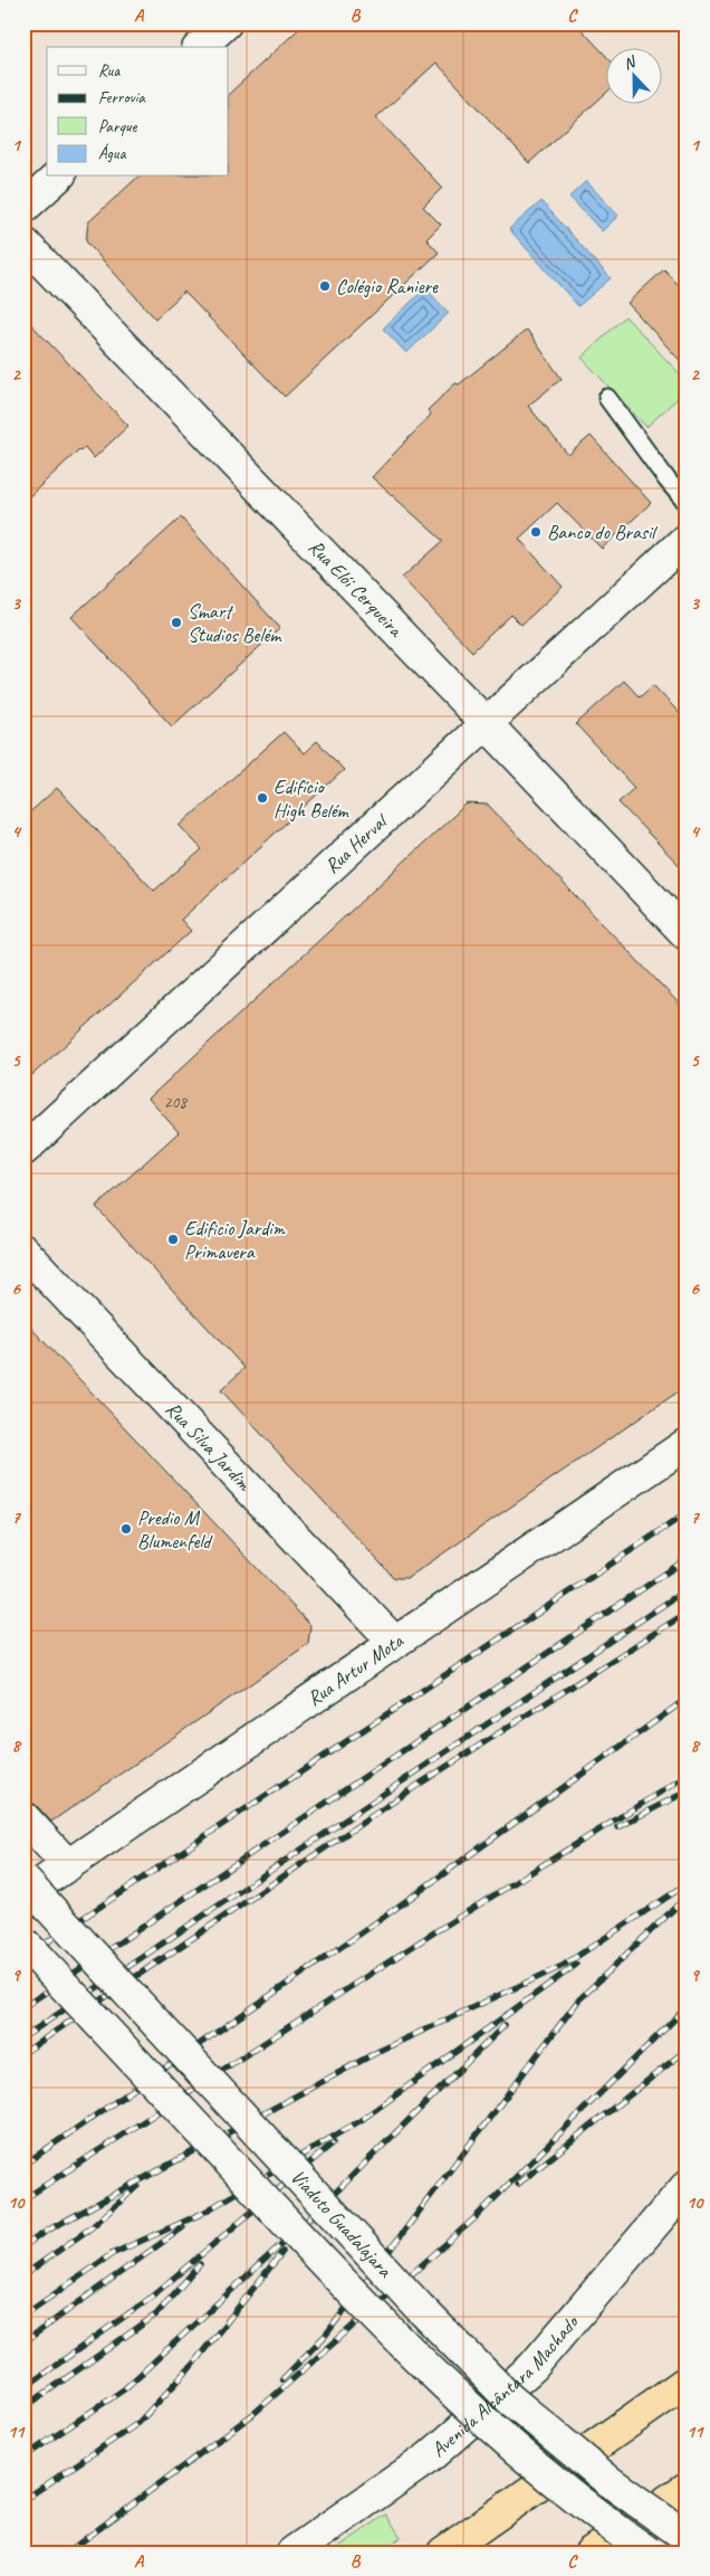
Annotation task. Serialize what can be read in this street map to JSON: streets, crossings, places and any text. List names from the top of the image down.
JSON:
{
  "streets": {
    "street": [
      "Rua Elói Cerqueira",
      "Rua Herval",
      "Rua Silva Jardim",
      "Rua Artur Mota",
      "Viaduto Guadalajara",
      "Avenida Alcântara Machado"
    ]
  },
  "crossings": [
    ["Rua Elói Cerqueira", "Rua Herval"],
    ["Rua Silva Jardim", "Rua Artur Mota"]
  ],
  "places": [
    "Colégio Raniere",
    "Banco do Brasil",
    "Smart Studios Belém",
    "Edifício High Belém",
    "Edificio Jardim Primavera",
    "Predio M Blumenfeld"
  ],
  "house_numbers": ["208"],
  "legend": [
    "Rua",
    "Ferrovia",
    "Parque",
    "Água"
  ],
  "north": "top",
  "grid": {
    "columns": ["A", "B", "C"],
    "rows": [
      "1",
      "2",
      "3",
      "4",
      "5",
      "6",
      "7",
      "8",
      "9",
      "10",
      "11"
    ]
  }
}
